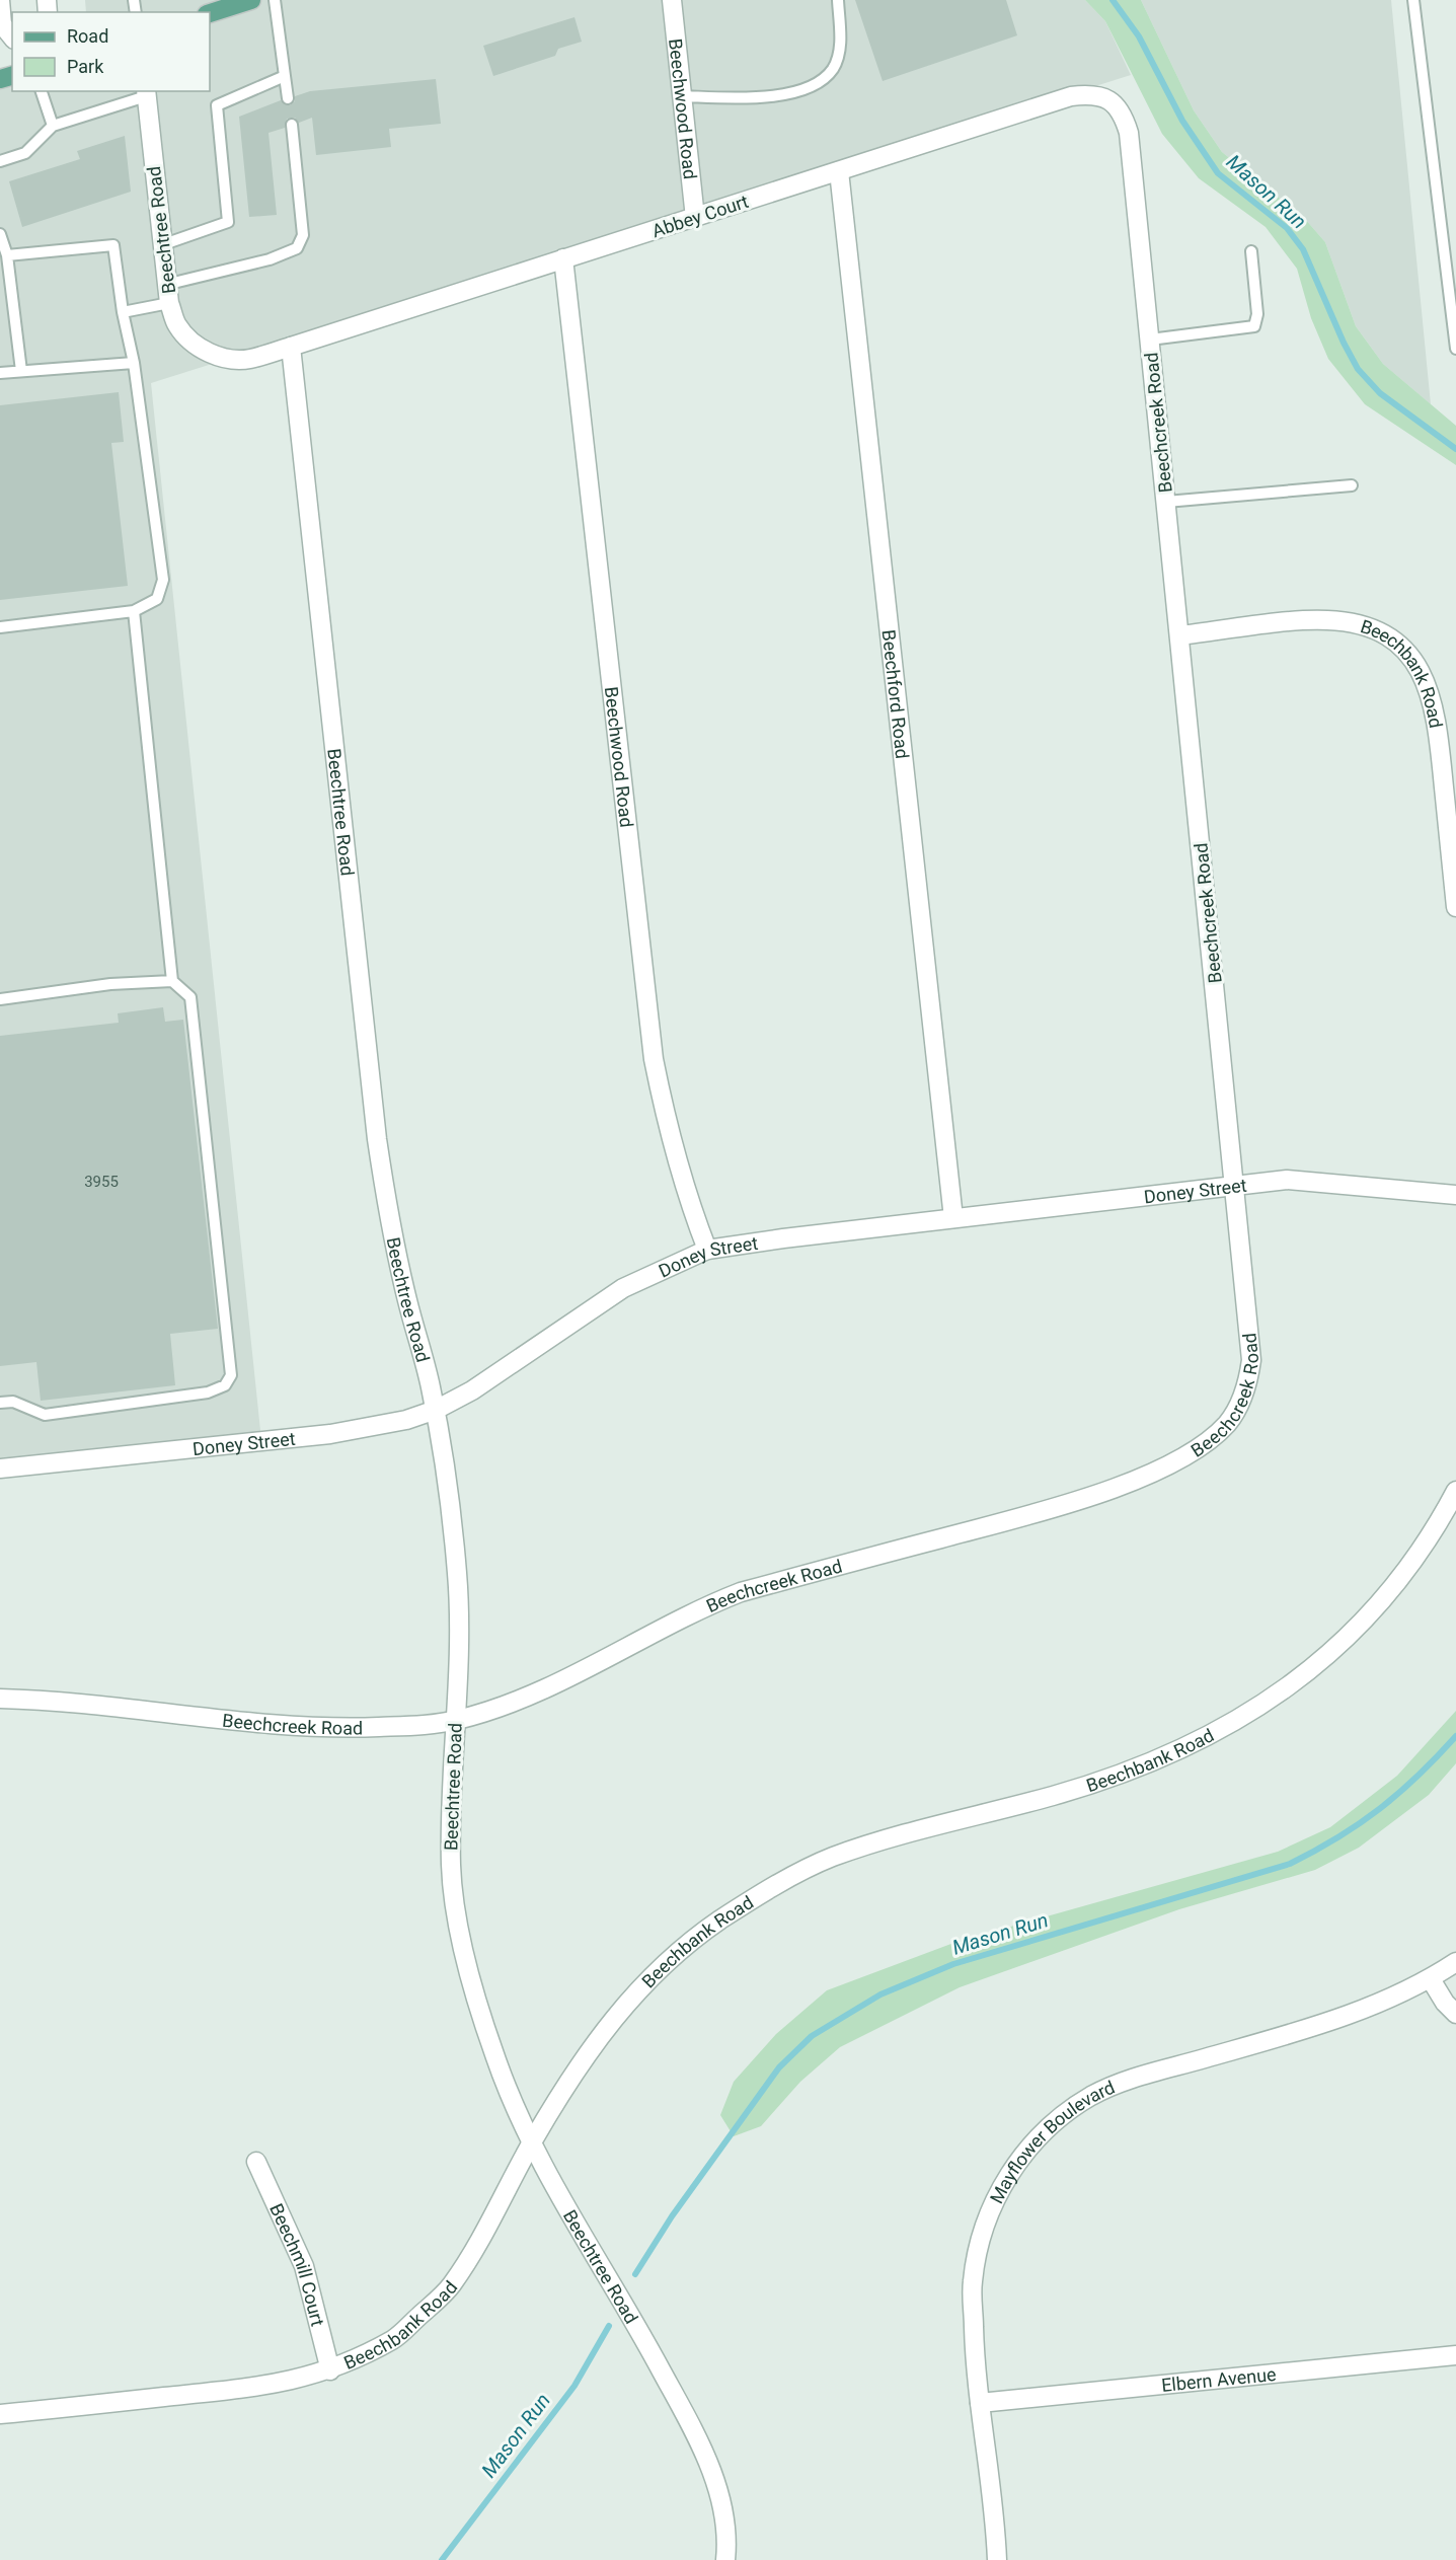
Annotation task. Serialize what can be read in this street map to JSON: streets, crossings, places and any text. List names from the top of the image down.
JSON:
{
  "streets": {
    "street": [
      "Beechwood Road",
      "Abbey Court",
      "Beechtree Road",
      "Beechcreek Road",
      "Beechbank Road",
      "Beechford Road",
      "Doney Street",
      "Mayflower Boulevard",
      "Beechmill Court",
      "Elbern Avenue"
    ]
  },
  "crossings": [
    ["Beechwood Road", "Abbey Court"],
    ["Beechwood Road", "Doney Street"],
    ["Abbey Court", "Beechtree Road"],
    ["Abbey Court", "Beechcreek Road"],
    ["Abbey Court", "Beechford Road"],
    ["Beechtree Road", "Beechcreek Road"],
    ["Beechtree Road", "Beechbank Road"],
    ["Beechtree Road", "Doney Street"],
    ["Beechcreek Road", "Beechbank Road"],
    ["Beechcreek Road", "Doney Street"],
    ["Beechbank Road", "Beechmill Court"],
    ["Beechford Road", "Doney Street"],
    ["Mayflower Boulevard", "Elbern Avenue"]
  ],
  "water": ["Mason Run"],
  "house_numbers": ["3955"],
  "legend": ["Road", "Park"]
}
